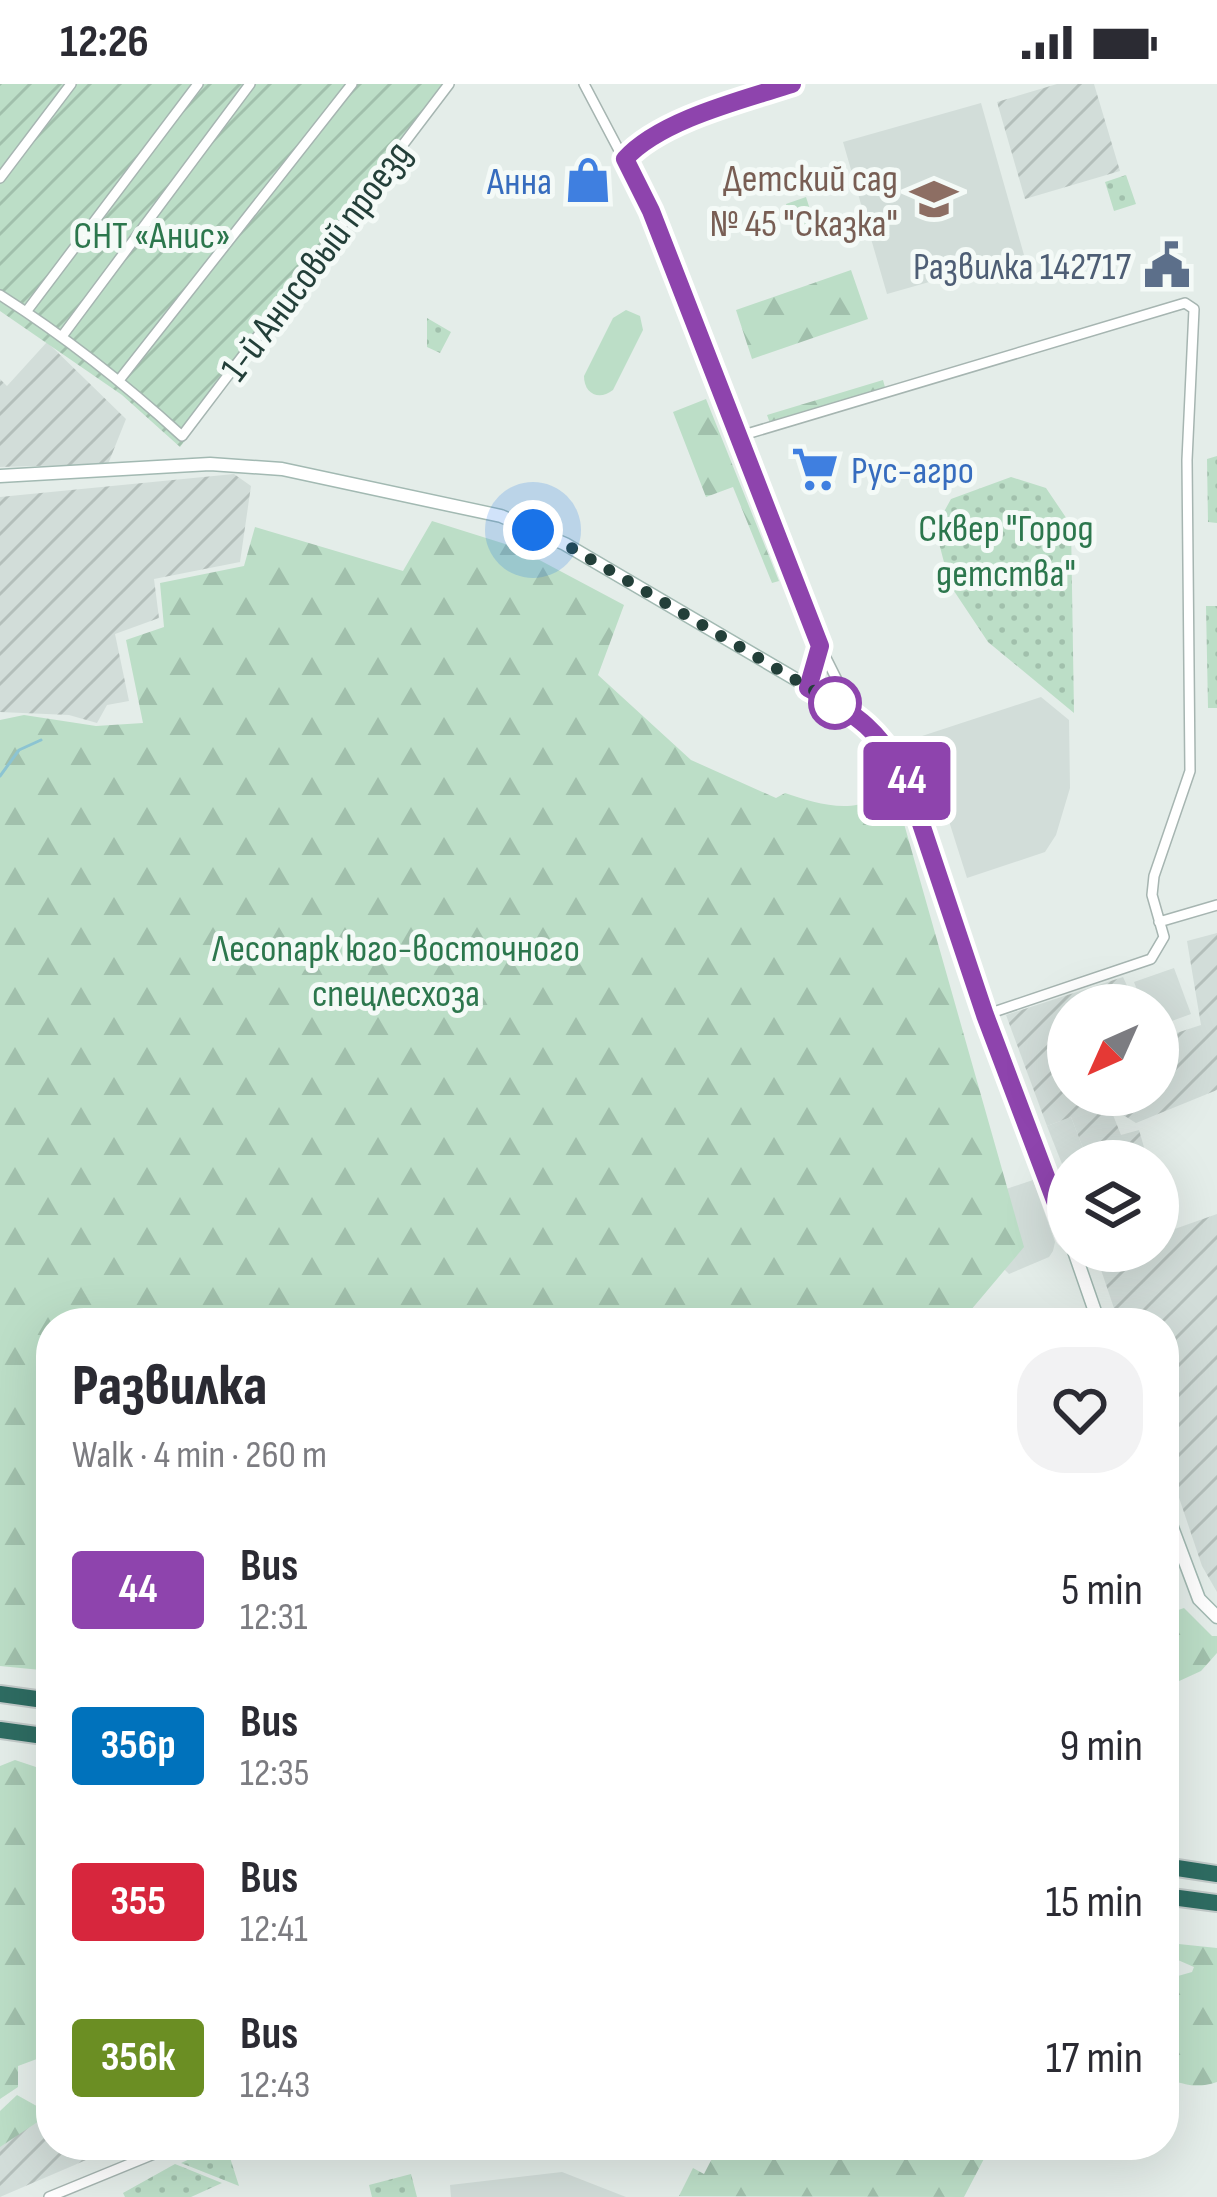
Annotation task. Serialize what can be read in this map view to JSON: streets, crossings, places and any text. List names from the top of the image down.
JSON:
{
  "streets": {
    "street": ["1-й Анисовый проезд"]
  },
  "parks": ["СНТ «Анис»", "Сквер \"Город детства\"", "Лесопарк юго-восточного спецлесхоза"],
  "places": {
    "shop": ["Анна"],
    "school or university": ["Детский сад № 45 \"Сказка\""],
    "public building": ["Развилка 142717"],
    "supermarket": ["Рус-агро"]
  },
  "lines": ["bus line 44"],
  "north": "bottom left",
  "page": {
    "status": "12:26",
    "on_map": "44",
    "heading": ["Развилка", "Walk · 4 min · 260 m"],
    "list": [
      {
        "mark": "44",
        "name": "Bus",
        "note": "12:31",
        "value": "5 min"
      },
      {
        "mark": "356р",
        "name": "Bus",
        "note": "12:35",
        "value": "9 min"
      },
      {
        "mark": "355",
        "name": "Bus",
        "note": "12:41",
        "value": "15 min"
      },
      {
        "mark": "356к",
        "name": "Bus",
        "note": "12:43",
        "value": "17 min"
      }
    ]
  }
}
